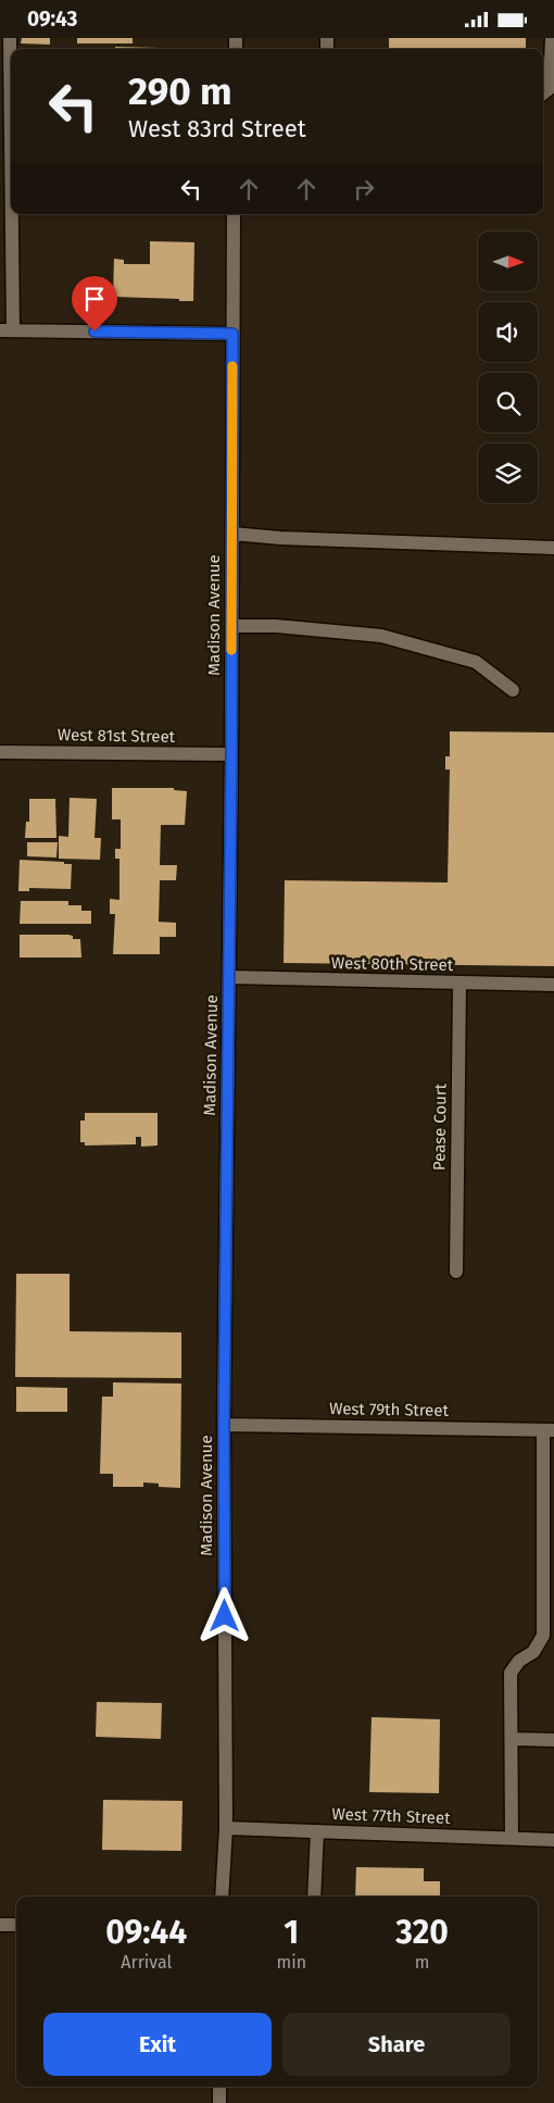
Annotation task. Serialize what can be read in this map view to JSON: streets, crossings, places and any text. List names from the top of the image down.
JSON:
{
  "streets": {
    "street": [
      "Madison Avenue",
      "West 81st Street",
      "West 80th Street",
      "Pease Court",
      "West 79th Street",
      "West 77th Street"
    ]
  },
  "crossings": [
    ["Madison Avenue", "West 81st Street"],
    ["Madison Avenue", "West 80th Street"],
    ["Madison Avenue", "West 79th Street"],
    ["Madison Avenue", "West 77th Street"],
    ["West 80th Street", "Pease Court"]
  ],
  "north": "right",
  "page": {
    "status": "09:43",
    "turn": ["290 m", "West 83rd Street"],
    "eta": [
      "09:44",
      "Arrival",
      "1",
      "min",
      "320",
      "m"
    ],
    "buttons": ["Exit", "Share"]
  }
}
